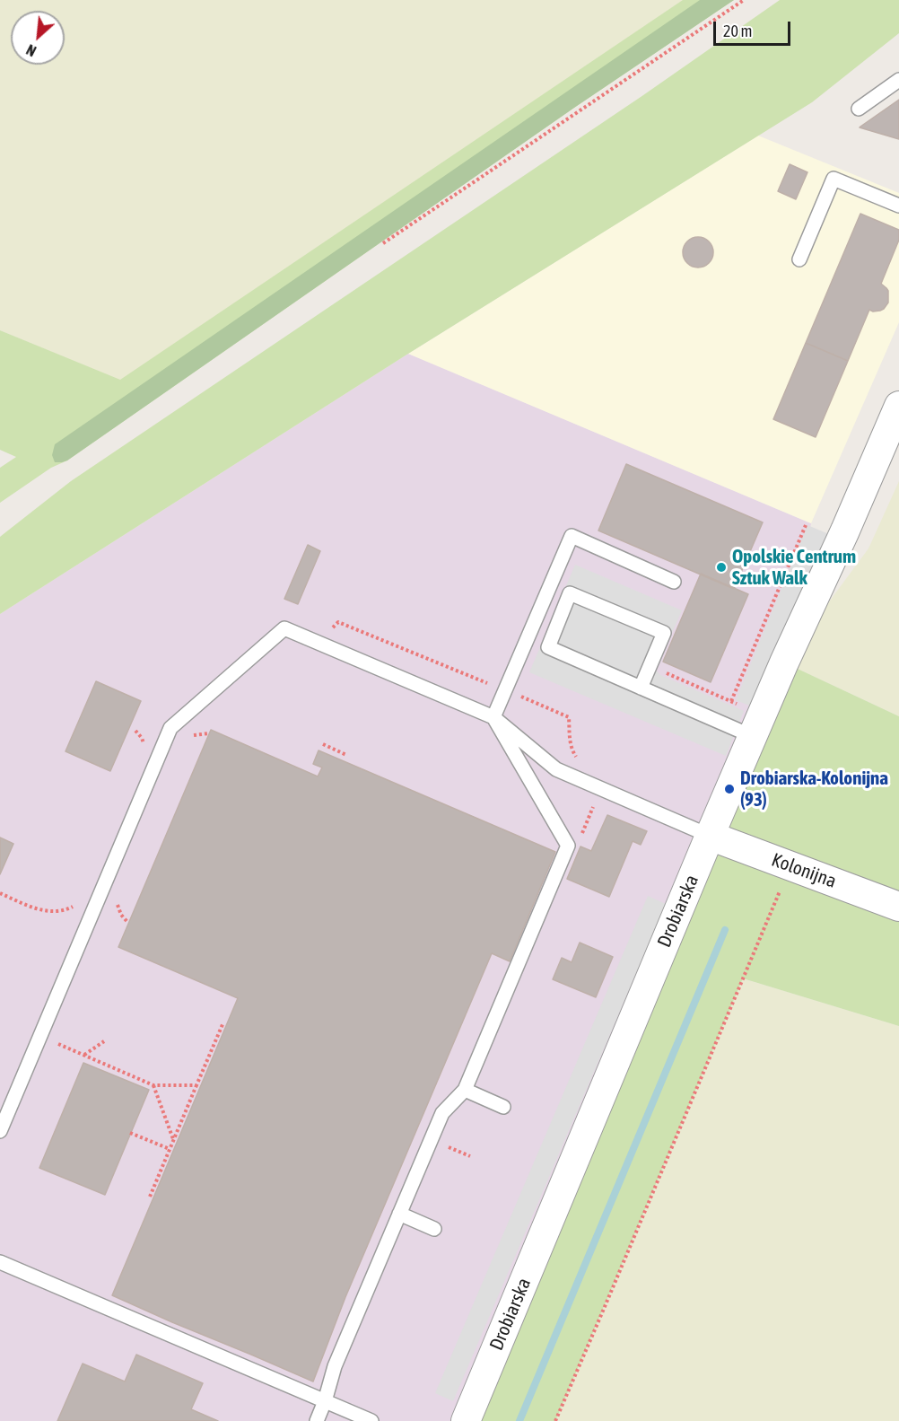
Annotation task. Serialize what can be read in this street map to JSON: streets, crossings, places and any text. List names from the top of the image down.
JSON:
{
  "streets": {
    "street": ["Kolonijna", "Drobiarska"]
  },
  "crossings": [
    ["Kolonijna", "Drobiarska"]
  ],
  "places": ["Opolskie Centrum Sztuk Walk", "Drobiarska-Kolonijna (93)"],
  "scale_bar": "20 m",
  "north": "bottom left"
}
